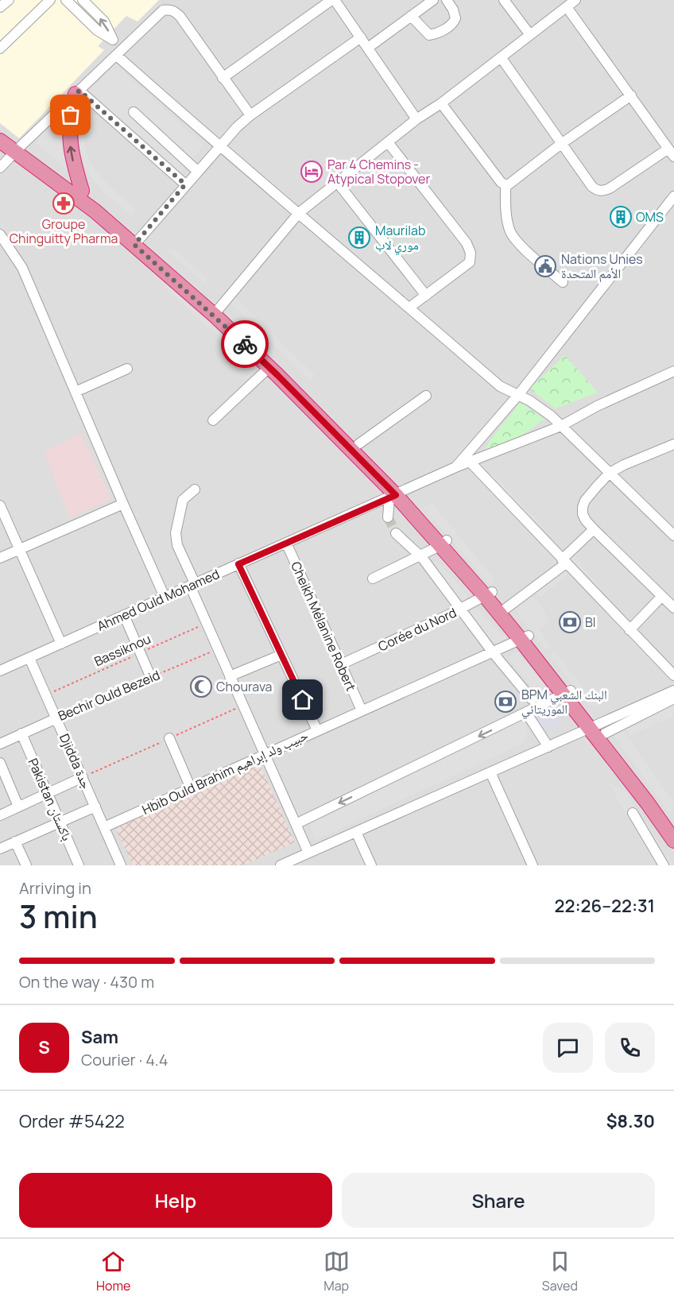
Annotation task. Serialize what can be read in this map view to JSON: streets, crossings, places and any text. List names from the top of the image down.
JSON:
{
  "streets": {
    "street": [
      "Ahmed Ould Mohamed",
      "Cheikh Mélanine Robert",
      "Corée du Nord",
      "Bechir Ould Bezeid",
      "Djidda جدة",
      "Hbib Ould Brahim حبيب ولد إبراهيم",
      "Pakistan باكستان"
    ],
    "path": ["Bassiknou"]
  },
  "crossings": [
    ["Ahmed Ould Mohamed", "Cheikh Mélanine Robert"],
    ["Ahmed Ould Mohamed", "Djidda جدة"],
    ["Cheikh Mélanine Robert", "Corée du Nord"],
    ["Cheikh Mélanine Robert", "Hbib Ould Brahim حبيب ولد إبراهيم"],
    ["Bassiknou", "Djidda جدة"],
    ["Bechir Ould Bezeid", "Djidda جدة"],
    ["Bechir Ould Bezeid", "Pakistan باكستان"],
    ["Djidda جدة", "Hbib Ould Brahim حبيب ولد إبراهيم"]
  ],
  "places": {
    "hotel": ["Par 4 Chemins - Atypical Stopover"],
    "pharmacy": ["Groupe Chinguitty Pharma"],
    "building": ["OMS", "Maurilab موري لاب"],
    "public building": ["Nations Unies الأمم المتحدة"],
    "bank": ["BI", "BPM البنك الشعبي الموريتاني"],
    "mosque": ["Chourava"]
  },
  "page": {
    "heading": ["3 min", "Arriving in", "22:26–22:31"],
    "panel": [
      "Sam",
      "Courier · 4.4",
      "Order #5422",
      "$8.30"
    ],
    "bar": "On the way · 430 m",
    "round": "S",
    "buttons": ["Help", "Share"],
    "tabs": ["Home", "Map", "Saved"]
  }
}
